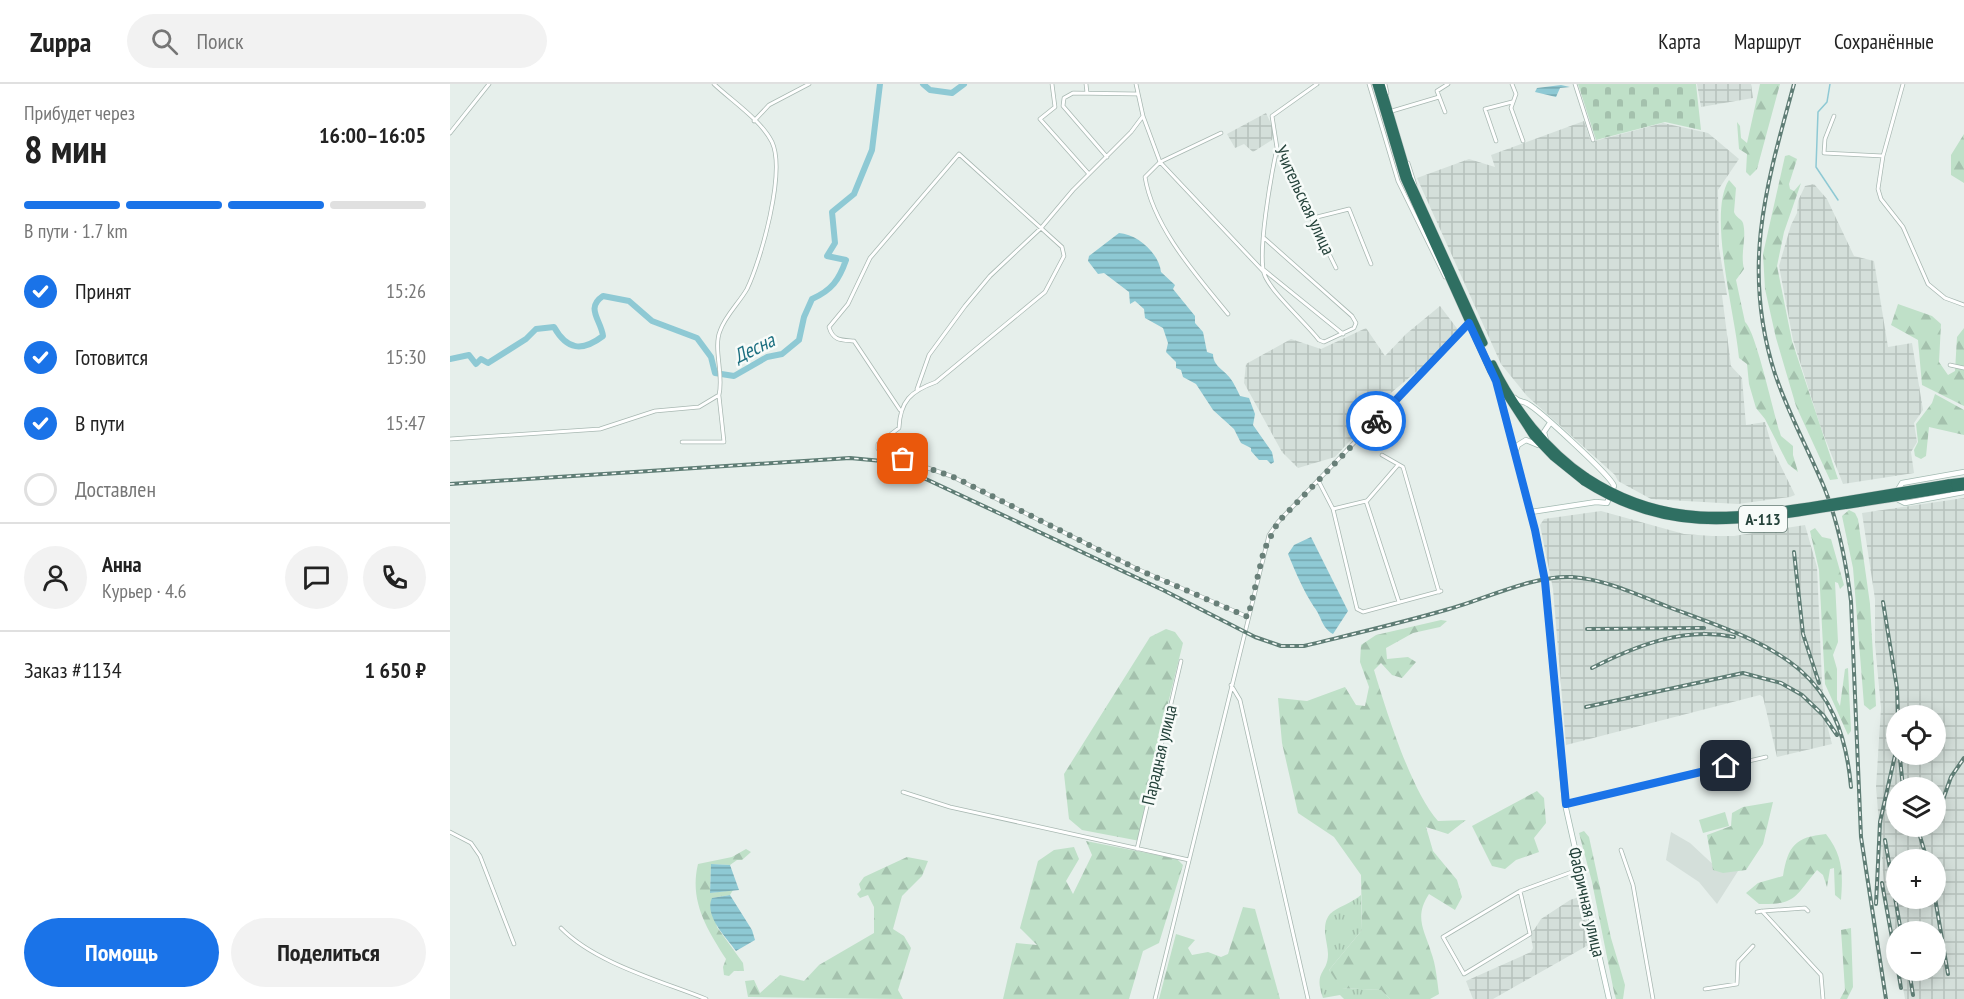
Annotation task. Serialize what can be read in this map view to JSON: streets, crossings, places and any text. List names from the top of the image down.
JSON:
{
  "streets": {
    "highway": ["А-113"],
    "street": ["Учительская улица", "Парадная улица", "Фабричная улица"]
  },
  "crossings": [
    ["А-113", "Фабричная улица"]
  ],
  "water": ["Десна"],
  "page": {
    "header": "Zuppa",
    "search": "Поиск",
    "nav": ["Карта", "Маршрут", "Сохранённые"],
    "heading": ["8 мин", "Прибудет через", "16:00–16:05"],
    "panel": [
      "Анна",
      "Курьер · 4.6",
      "Заказ #1134",
      "1 650 ₽"
    ],
    "bar": "В пути · 1.7 km",
    "list": [
      ["Принят", "15:26"],
      ["Готовится", "15:30"],
      ["В пути", "15:47"],
      "Доставлен"
    ],
    "map_buttons": ["+", "−"],
    "buttons": ["Помощь", "Поделиться"]
  }
}
